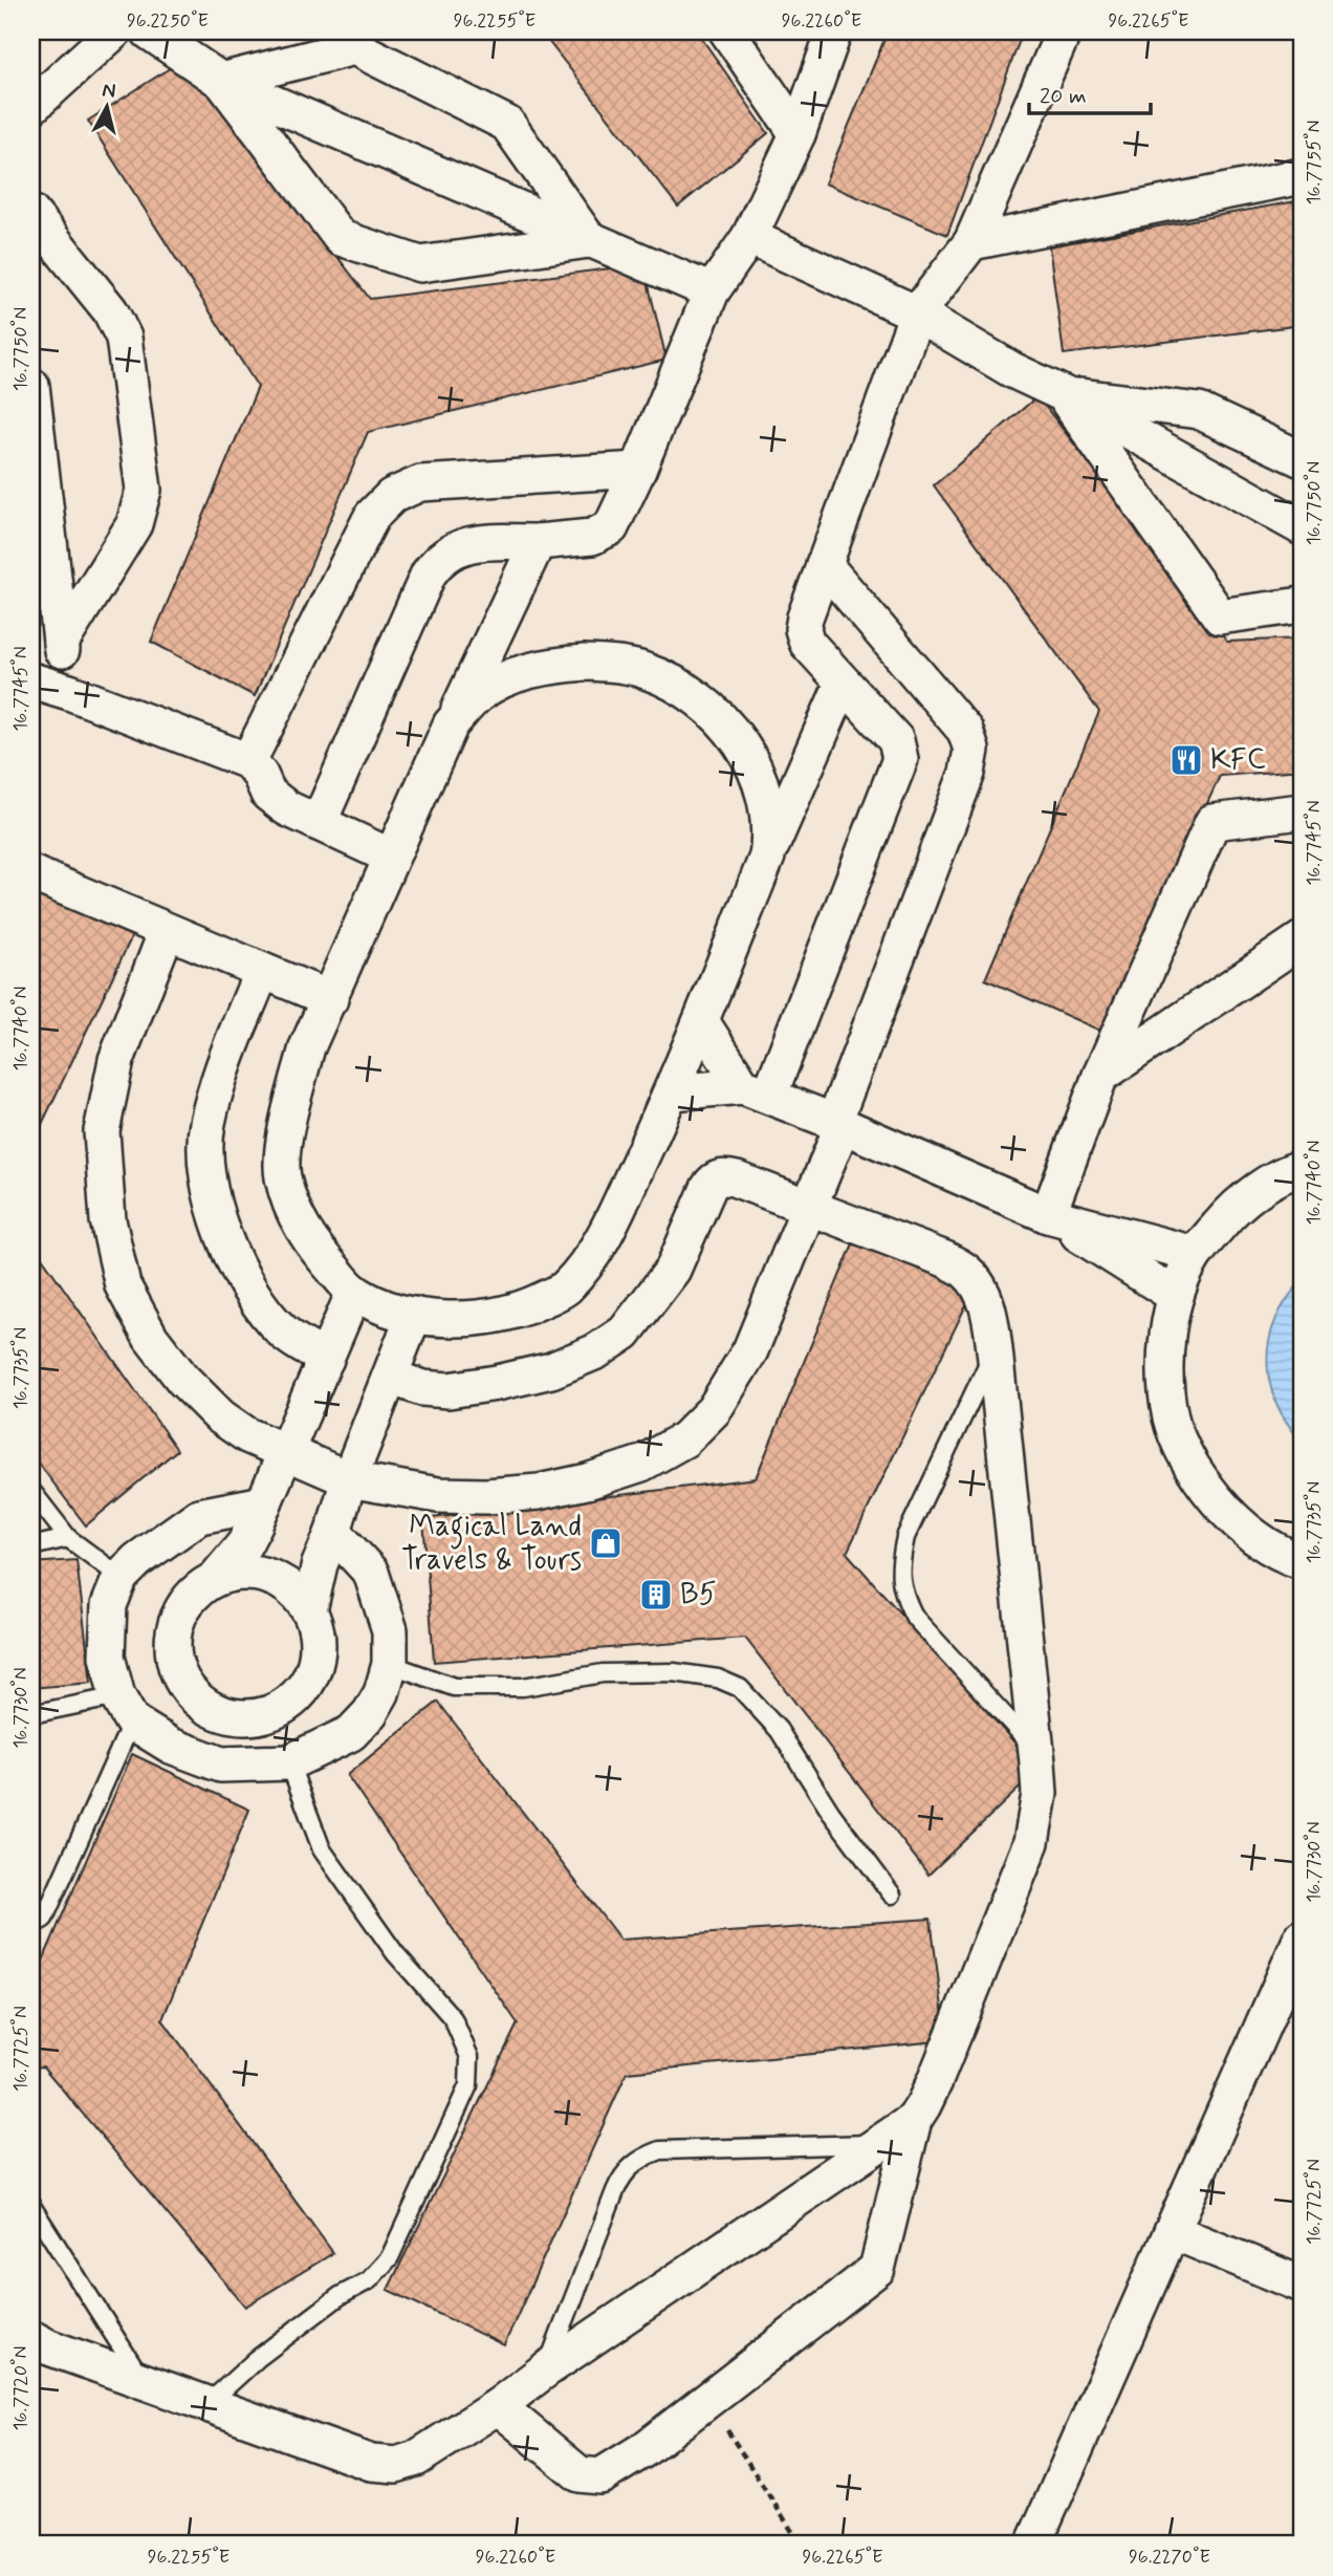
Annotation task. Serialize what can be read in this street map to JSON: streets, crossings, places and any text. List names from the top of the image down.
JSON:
{
  "places": {
    "restaurant": ["KFC"],
    "shop": ["Magical Land Travels & Tours"],
    "building": ["B5"]
  },
  "scale_bar": "20 m",
  "north": "top",
  "coordinates": [
    "96.2250°E",
    "96.2255°E",
    "96.2260°E",
    "96.2265°E",
    "16.7755°N",
    "16.7750°N",
    "16.7745°N",
    "16.7740°N",
    "16.7735°N",
    "16.7730°N",
    "16.7725°N",
    "16.7720°N",
    "96.2270°E"
  ]
}
